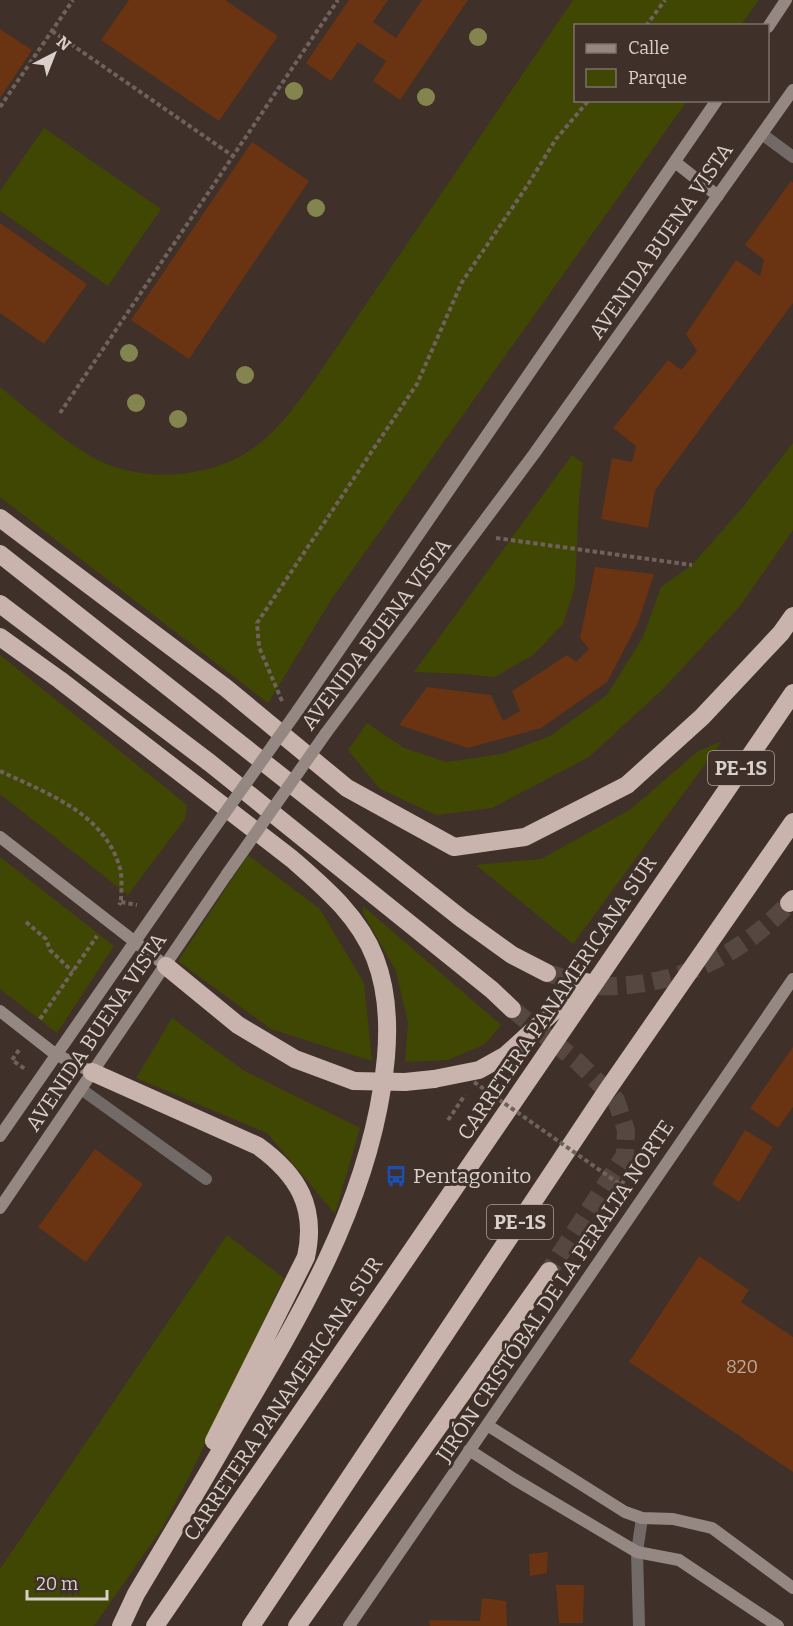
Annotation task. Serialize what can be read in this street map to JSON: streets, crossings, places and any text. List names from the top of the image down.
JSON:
{
  "streets": {
    "highway": ["PE-1S", "CARRETERA PANAMERICANA SUR"],
    "main road": ["AVENIDA BUENA VISTA", "JIRÓN CRISTÓBAL DE LA PERALTA NORTE"]
  },
  "places": {
    "bus stop": ["Pentagonito"]
  },
  "house_numbers": ["820"],
  "legend": ["Calle", "Parque"],
  "scale_bar": "20 m",
  "north": "top right"
}
